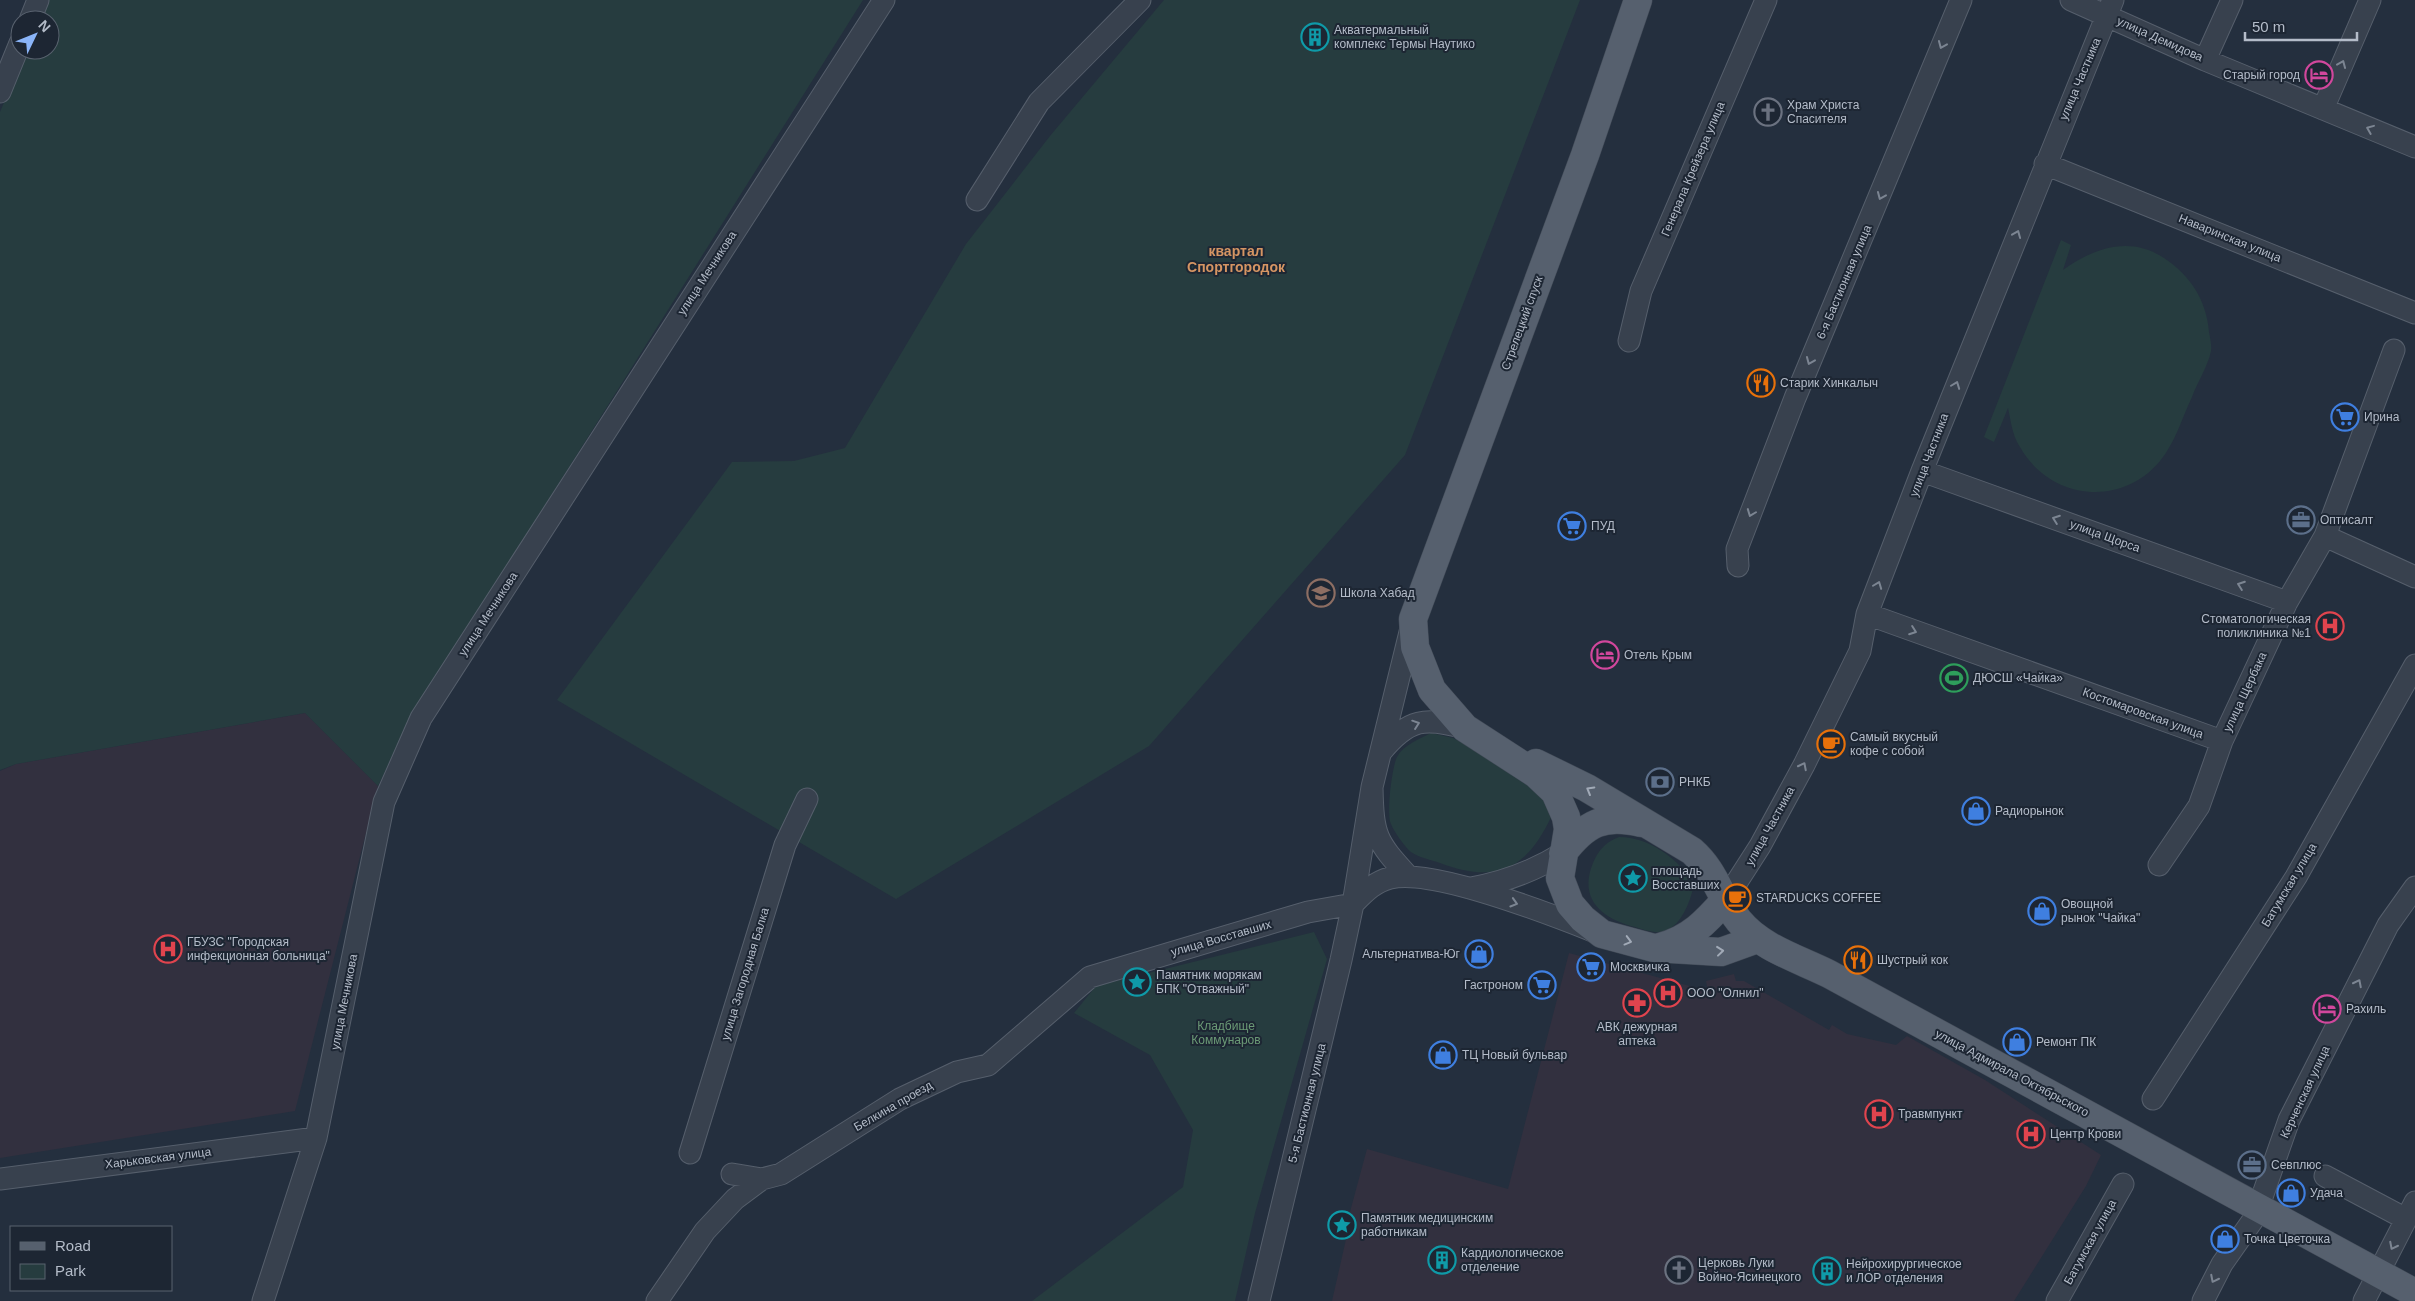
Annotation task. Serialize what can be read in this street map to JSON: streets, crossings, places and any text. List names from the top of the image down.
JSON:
{
  "streets": {
    "main road": ["Стрелецкий спуск", "улица Адмирала Октябрьского"],
    "street": [
      "улица Демидова",
      "улица Частника",
      "Генерала Крейзера улица",
      "Наваринская улица",
      "улица Мечникова",
      "6-я Бастионная улица",
      "улица Щорса",
      "улица Щербака",
      "Костомаровская улица",
      "Батумская улица",
      "улица Восставших",
      "улица Загородная Балка",
      "Керченская улица",
      "5-я Бастионная улица",
      "Белкина проезд",
      "Харьковская улица"
    ]
  },
  "crossings": [
    ["улица Демидова", "улица Частника"],
    ["улица Частника", "Наваринская улица"],
    ["улица Частника", "улица Щорса"],
    ["улица Частника", "Костомаровская улица"],
    ["улица Частника", "улица Адмирала Октябрьского"],
    ["улица Мечникова", "Харьковская улица"],
    ["улица Щорса", "улица Щербака"],
    ["улица Щербака", "Костомаровская улица"],
    ["улица Восставших", "5-я Бастионная улица"],
    ["улица Восставших", "Белкина проезд"],
    ["улица Адмирала Октябрьского", "Керченская улица"]
  ],
  "one_way": [
    "улица Частника",
    "6-я Бастионная улица",
    "улица Щорса",
    "Костомаровская улица"
  ],
  "districts": ["квартал Спортгородок"],
  "parks": ["Кладбище Коммунаров"],
  "places": {
    "building": ["Акватермальный комплекс Термы Наутико", "Кардиологическое отделение", "Нейрохирургическое и ЛОР отделения"],
    "hotel": ["Старый город", "Отель Крым", "Рахиль"],
    "church": ["Храм Христа Спасителя", "Церковь Луки Войно-Ясинецкого"],
    "restaurant": ["Старик Хинкалыч", "Шустрый кок"],
    "supermarket": [
      "Ирина",
      "ПУД",
      "Москвичка",
      "Гастроном"
    ],
    "office": ["Оптисалт", "Севплюс"],
    "school or university": ["Школа Хабад"],
    "hospital": [
      "Стоматологическая поликлиника №1",
      "ГБУЗС \"Городская инфекционная больница\"",
      "ООО \"Олнил\"",
      "Травмпункт",
      "Центр Крови"
    ],
    "sports": ["ДЮСШ «Чайка»"],
    "cafe": ["Самый вкусный кофе с собой", "STARDUCKS COFFEE"],
    "bank": ["РНКБ"],
    "shop": [
      "Радиорынок",
      "Овощной рынок \"Чайка\"",
      "Альтернатива-Юг",
      "Ремонт ПК",
      "ТЦ Новый бульвар",
      "Удача",
      "Точка Цветочка"
    ],
    "place": ["площадь Восставших", "Памятник морякам БПК \"Отважный\"", "Памятник медицинским работникам"],
    "pharmacy": ["АВК дежурная аптека"]
  },
  "legend": ["Road", "Park"],
  "scale_bar": "50 m",
  "north": "top right"
}
